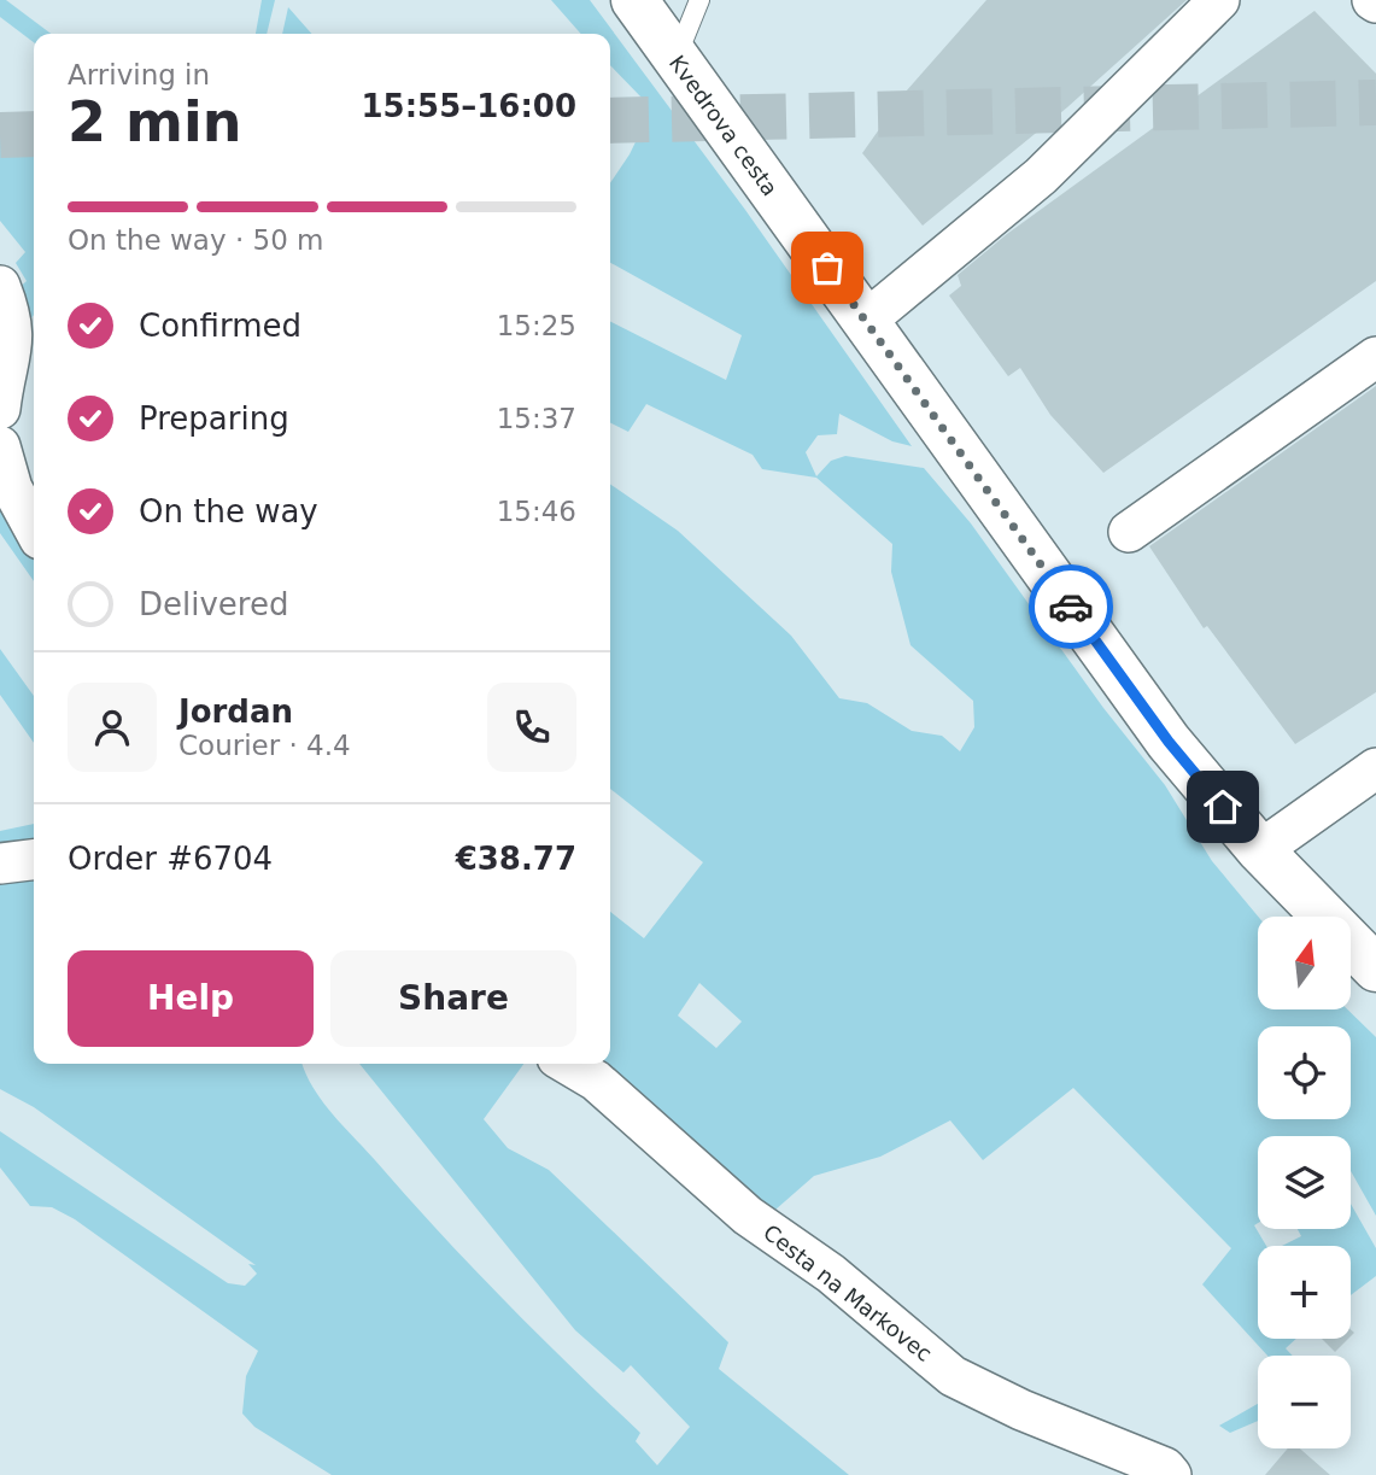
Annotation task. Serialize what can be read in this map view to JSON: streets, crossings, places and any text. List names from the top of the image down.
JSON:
{
  "streets": {
    "street": ["Kvedrova cesta", "Cesta na Markovec"]
  },
  "north": "top",
  "page": {
    "heading": ["2 min", "Arriving in", "15:55–16:00"],
    "panel": [
      "Jordan",
      "Courier · 4.4",
      "Order #6704",
      "€38.77"
    ],
    "bar": "On the way · 50 m",
    "list": [
      ["Confirmed", "15:25"],
      ["Preparing", "15:37"],
      ["On the way", "15:46"],
      "Delivered"
    ],
    "map_buttons": ["+", "−"],
    "buttons": ["Help", "Share"]
  }
}
